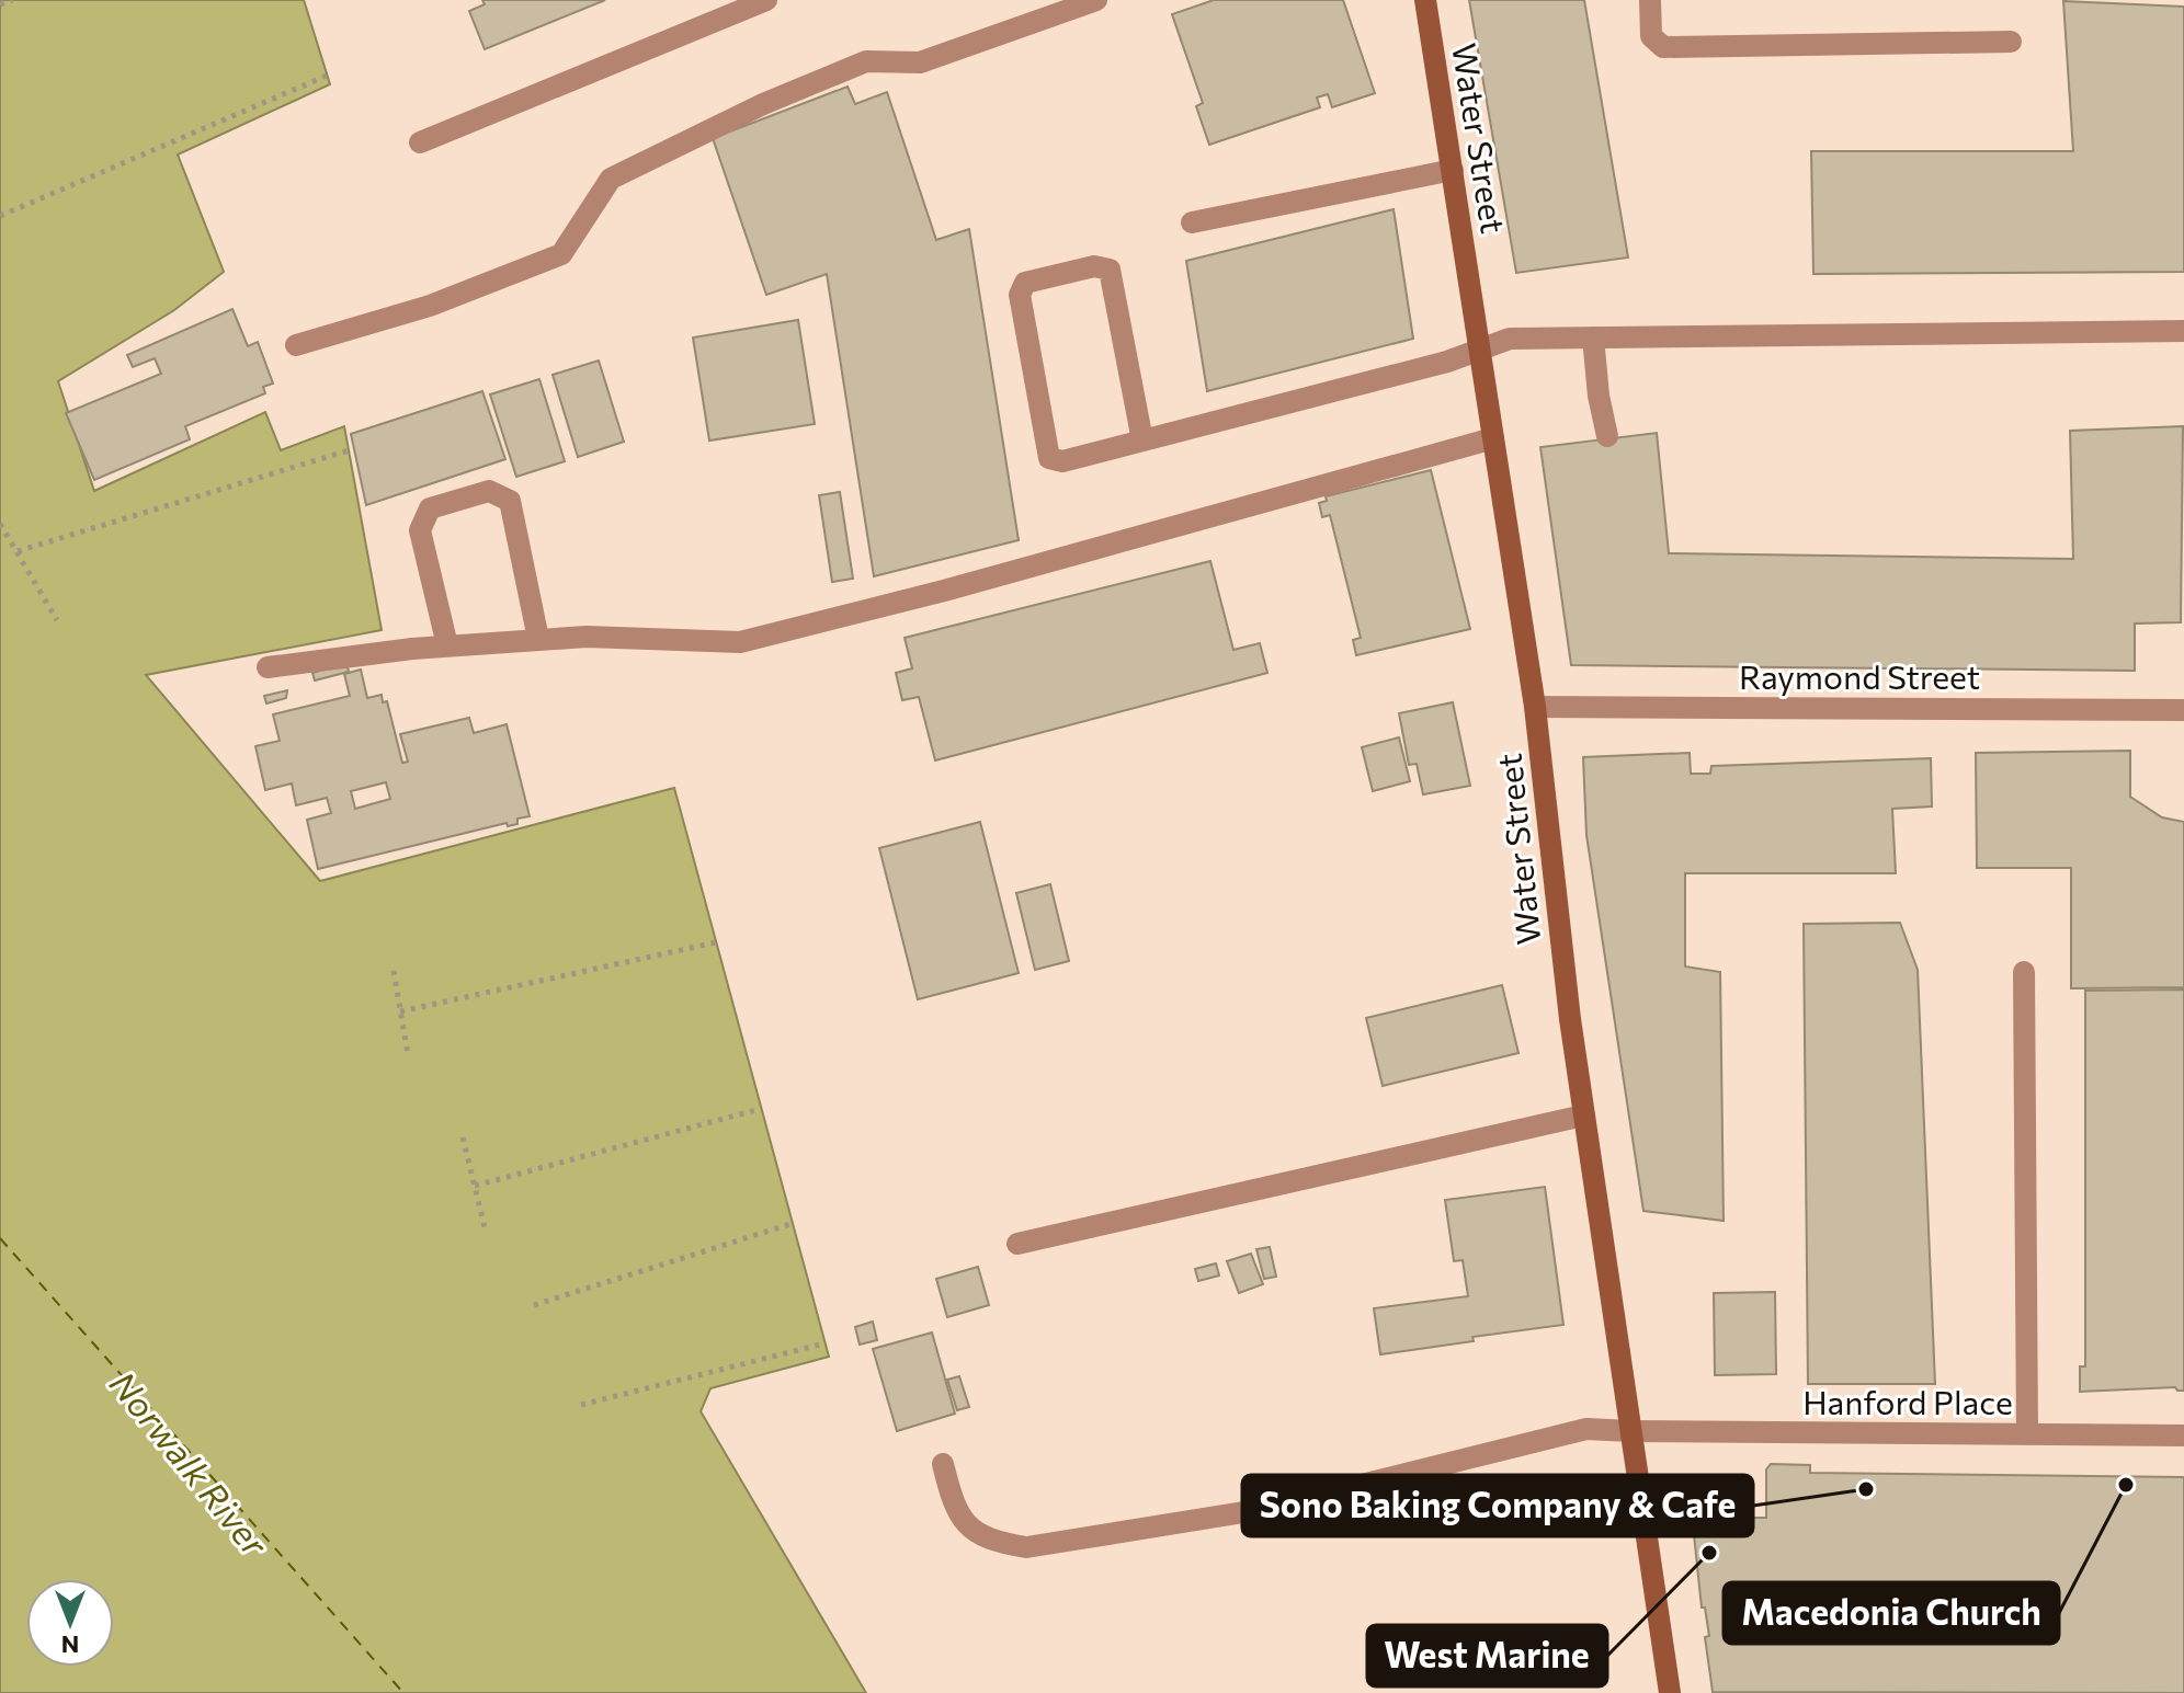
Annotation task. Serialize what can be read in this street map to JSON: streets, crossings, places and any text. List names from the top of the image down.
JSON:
{
  "streets": {
    "main road": ["Water Street"],
    "street": ["Raymond Street", "Hanford Place"]
  },
  "crossings": [
    ["Water Street", "Raymond Street"],
    ["Water Street", "Hanford Place"]
  ],
  "water": ["Norwalk River"],
  "places": ["Macedonia Church", "Sono Baking Company & Cafe", "West Marine"],
  "north": "bottom"
}
